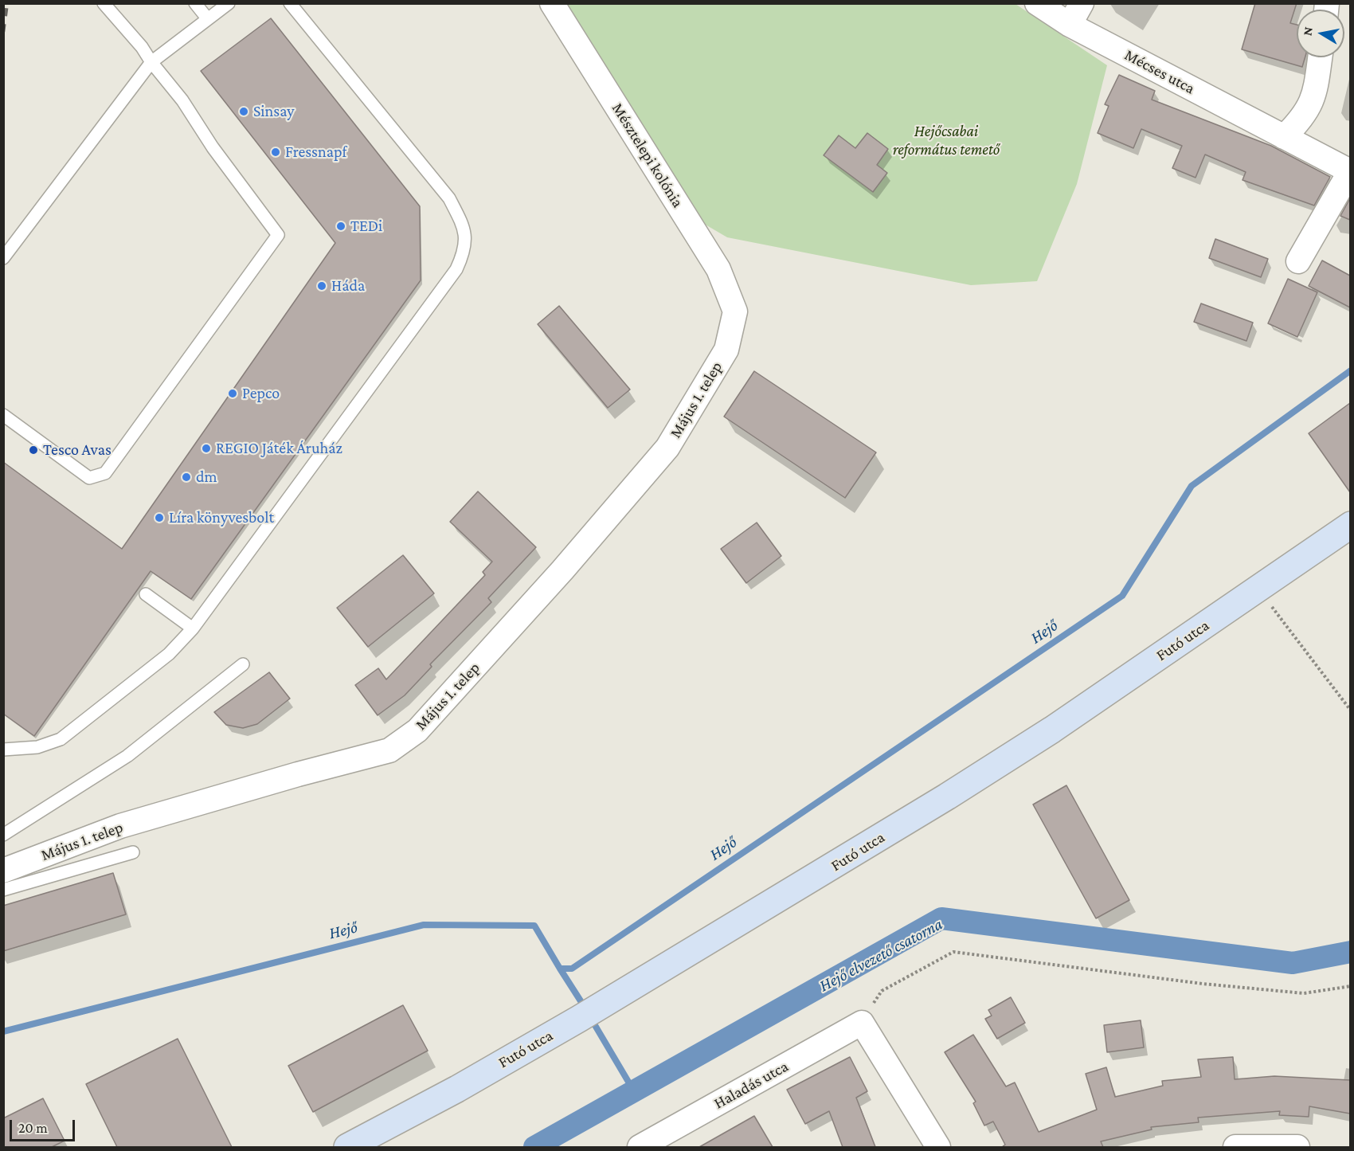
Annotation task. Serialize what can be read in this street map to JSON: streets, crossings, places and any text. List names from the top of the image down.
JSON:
{
  "streets": {
    "main road": ["Futó utca"],
    "street": [
      "Mécses utca",
      "Mésztelepi kolónia",
      "Május 1. telep",
      "Haladás utca"
    ]
  },
  "crossings": [
    ["Mésztelepi kolónia", "Május 1. telep"]
  ],
  "water": ["Hejő", "Hejő elvezető csatorna"],
  "parks": ["Hejőcsabai református temető"],
  "places": [
    "Sinsay",
    "Fressnapf",
    "TEDi",
    "Háda",
    "Pepco",
    "REGIO Játék Áruház",
    "Tesco Avas",
    "dm",
    "Líra könyvesbolt"
  ],
  "scale_bar": "20 m",
  "north": "left"
}
